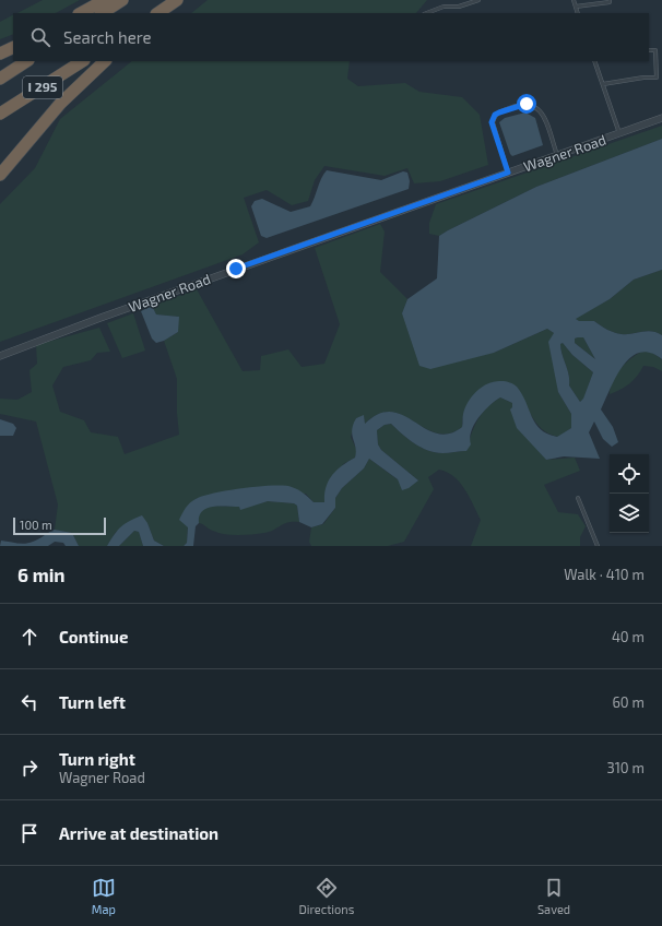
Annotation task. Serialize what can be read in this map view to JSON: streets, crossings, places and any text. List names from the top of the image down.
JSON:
{
  "streets": {
    "highway": ["I 295"],
    "street": ["Wagner Road"]
  },
  "scale_bar": "100 m",
  "page": {
    "search": "Search here",
    "scale": "100 m",
    "heading": ["6 min", "Walk · 410 m"],
    "list": [
      ["Continue", "40 m"],
      ["Turn left", "60 m"],
      ["Turn right", "Wagner Road", "310 m"],
      "Arrive at destination"
    ],
    "nav": ["Map", "Directions", "Saved"]
  }
}
